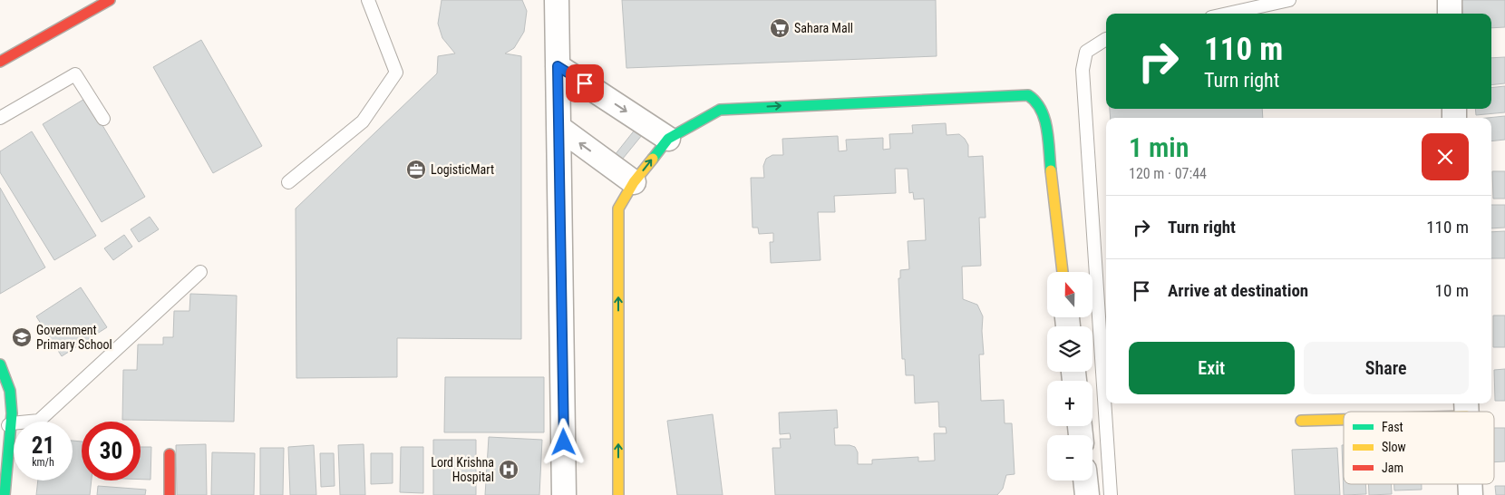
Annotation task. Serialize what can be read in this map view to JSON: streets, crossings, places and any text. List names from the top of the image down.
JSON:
{
  "places": {
    "supermarket": ["Sahara Mall"],
    "office": ["LogisticMart"],
    "school or university": ["Government Primary School"],
    "hospital": ["Lord Krishna Hospital"]
  },
  "legend": ["Fast", "Slow", "Jam"],
  "north": "top",
  "page": {
    "turn": ["110 m", "Turn right"],
    "heading": ["1 min", "120 m · 07:44"],
    "list": [
      {
        "name": "Turn right",
        "value": "110 m"
      },
      {
        "name": "Arrive at destination",
        "value": "10 m"
      }
    ],
    "map_buttons": ["+", "−"],
    "buttons": ["Exit", "Share"],
    "speed": "21 km/h",
    "limit": "30"
  }
}
